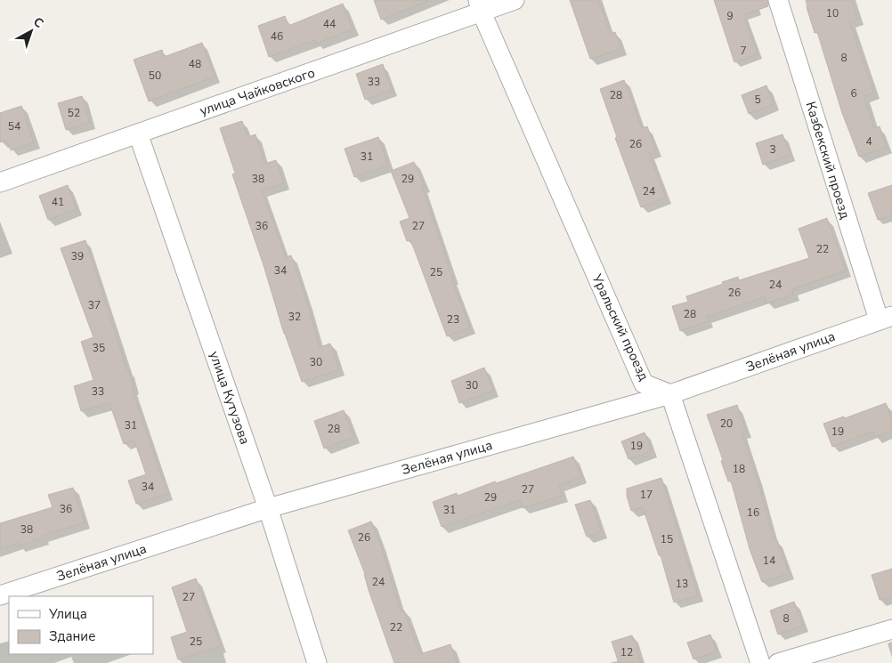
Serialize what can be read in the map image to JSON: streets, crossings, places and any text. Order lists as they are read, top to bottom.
{
  "streets": {
    "street": [
      "улица Чайковского",
      "Казбекский проезд",
      "Уральский проезд",
      "Зелёная улица",
      "улица Кутузова"
    ]
  },
  "crossings": [
    ["улица Чайковского", "Уральский проезд"],
    ["улица Чайковского", "улица Кутузова"],
    ["Казбекский проезд", "Зелёная улица"],
    ["Уральский проезд", "Зелёная улица"],
    ["Зелёная улица", "улица Кутузова"]
  ],
  "house_numbers": [
    "10",
    "9",
    "44",
    "46",
    "7",
    "8",
    "48",
    "50",
    "33",
    "6",
    "28",
    "5",
    "52",
    "54",
    "4",
    "26",
    "3",
    "31",
    "38",
    "29",
    "24",
    "41",
    "36",
    "27",
    "22",
    "39",
    "34",
    "25",
    "24",
    "26",
    "37",
    "28",
    "32",
    "23",
    "35",
    "30",
    "30",
    "33",
    "20",
    "31",
    "28",
    "19",
    "19",
    "18",
    "34",
    "27",
    "17",
    "29",
    "36",
    "31",
    "16",
    "38",
    "26",
    "15",
    "14",
    "24",
    "13",
    "27",
    "8",
    "22",
    "25",
    "12"
  ],
  "legend": ["Улица", "Здание"],
  "north": "top right"
}
